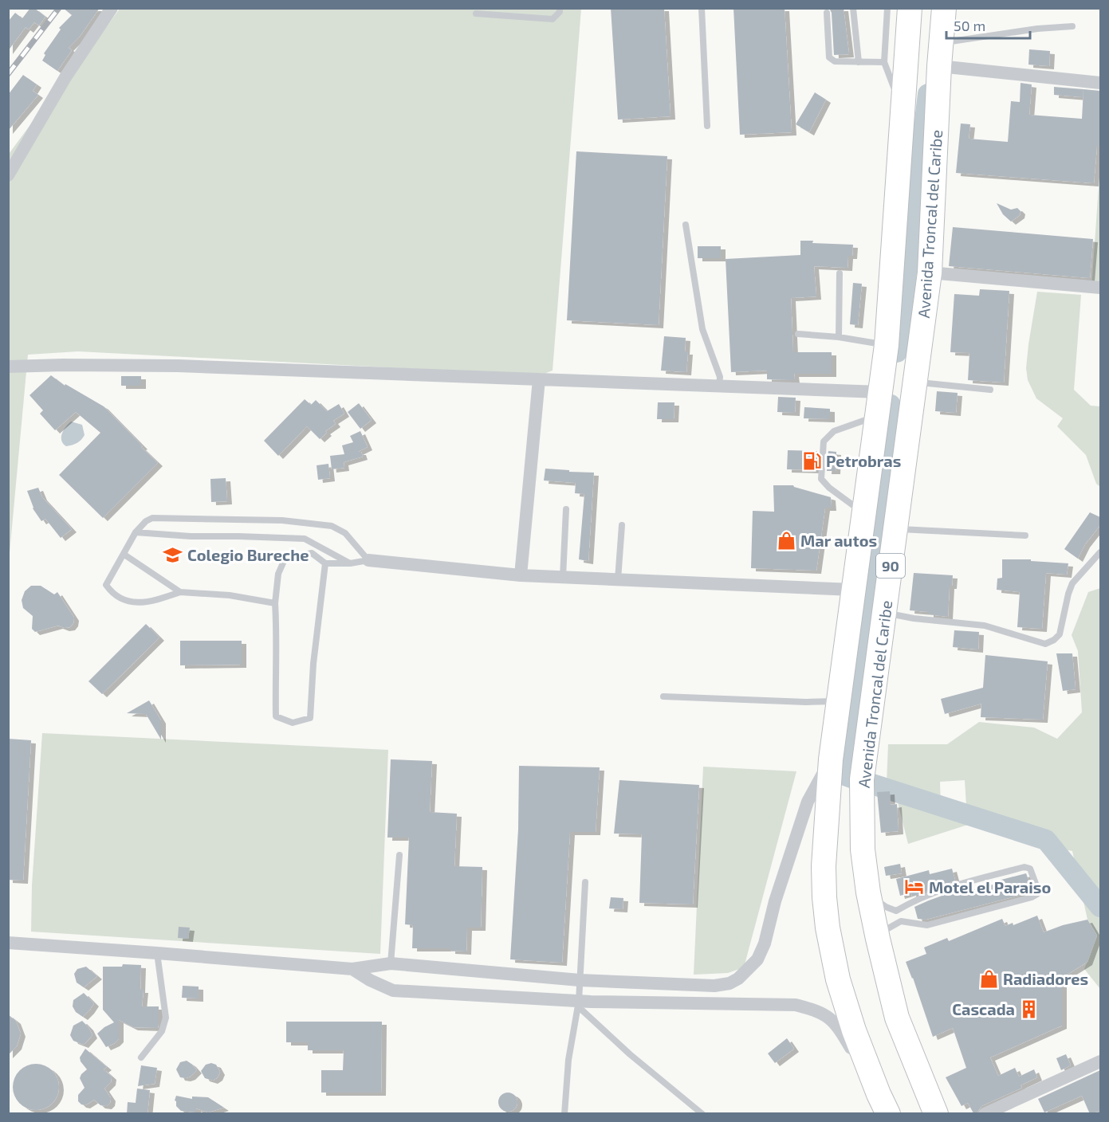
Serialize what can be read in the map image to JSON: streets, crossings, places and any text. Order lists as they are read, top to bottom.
{
  "streets": {
    "highway": ["Avenida Troncal del Caribe", "90"]
  },
  "places": {
    "fuel station": ["Petrobras"],
    "shop": ["Mar autos", "Radiadores"],
    "school or university": ["Colegio Bureche"],
    "hotel": ["Motel el Paraiso"],
    "building": ["Cascada"]
  },
  "scale_bar": "50 m"
}
